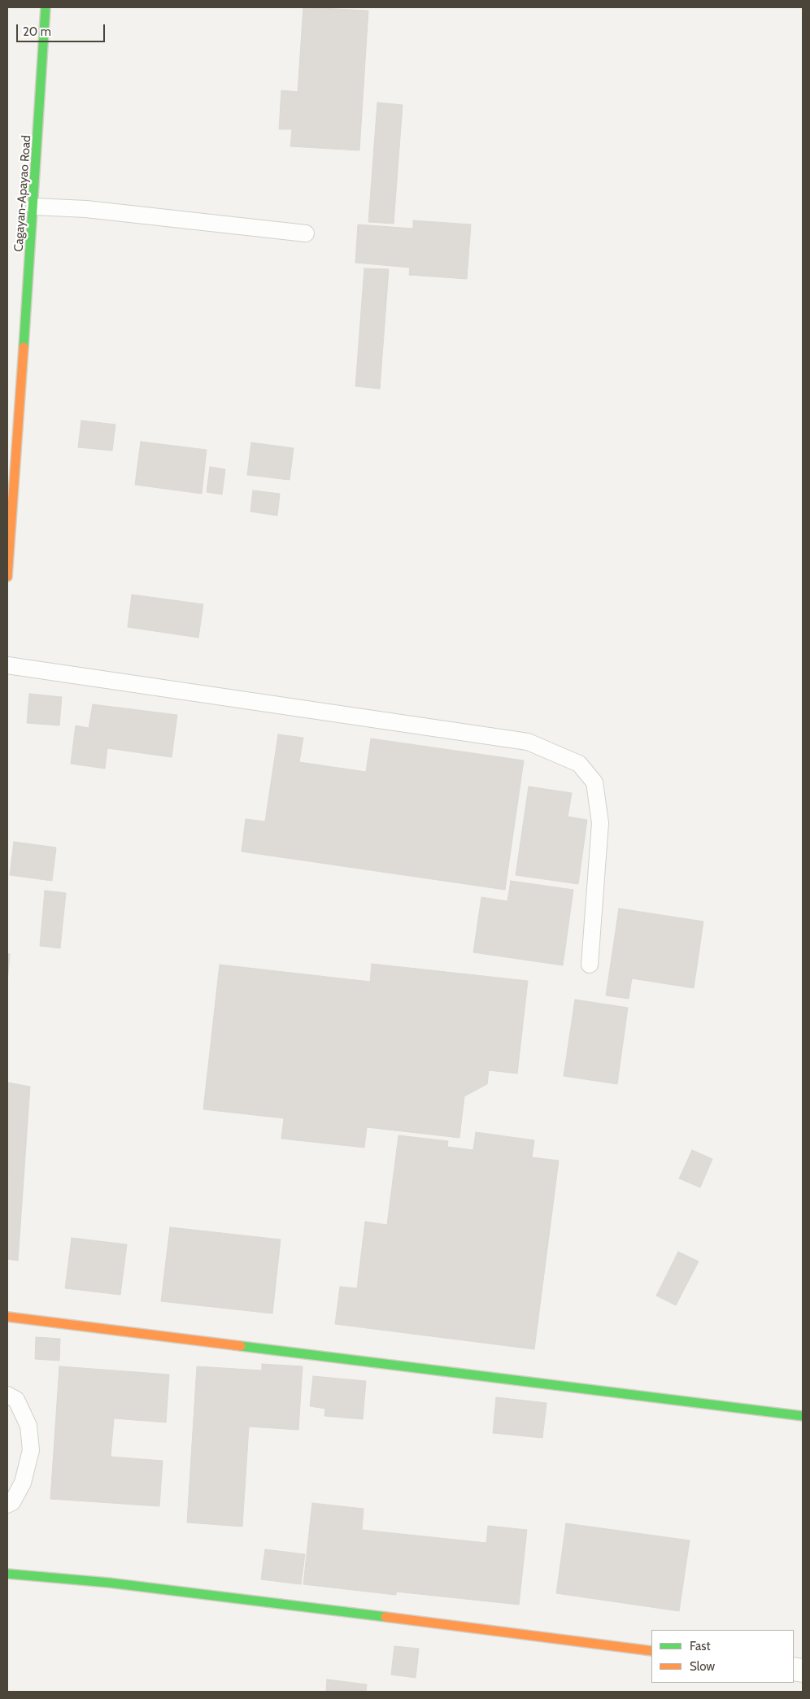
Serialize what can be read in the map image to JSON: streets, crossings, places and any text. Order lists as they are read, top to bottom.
{
  "streets": {
    "street": ["Cagayan-Apayao Road"]
  },
  "legend": ["Fast", "Slow"],
  "scale_bar": "20 m"
}
